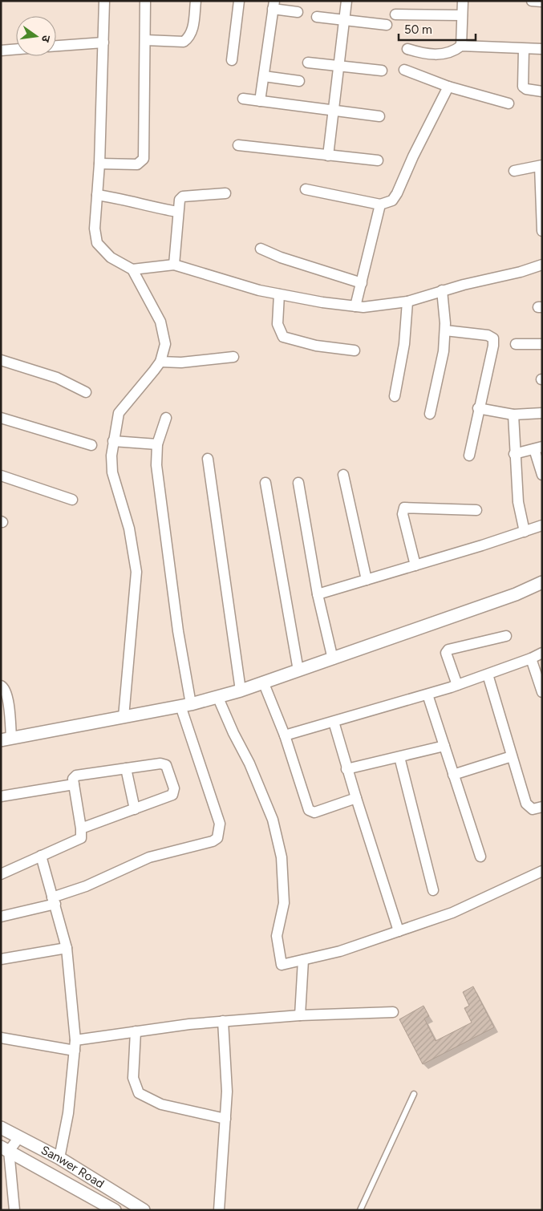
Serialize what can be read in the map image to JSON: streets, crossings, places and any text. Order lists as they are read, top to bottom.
{
  "streets": {
    "street": ["Sanwer Road"]
  },
  "scale_bar": "50 m",
  "north": "right"
}
